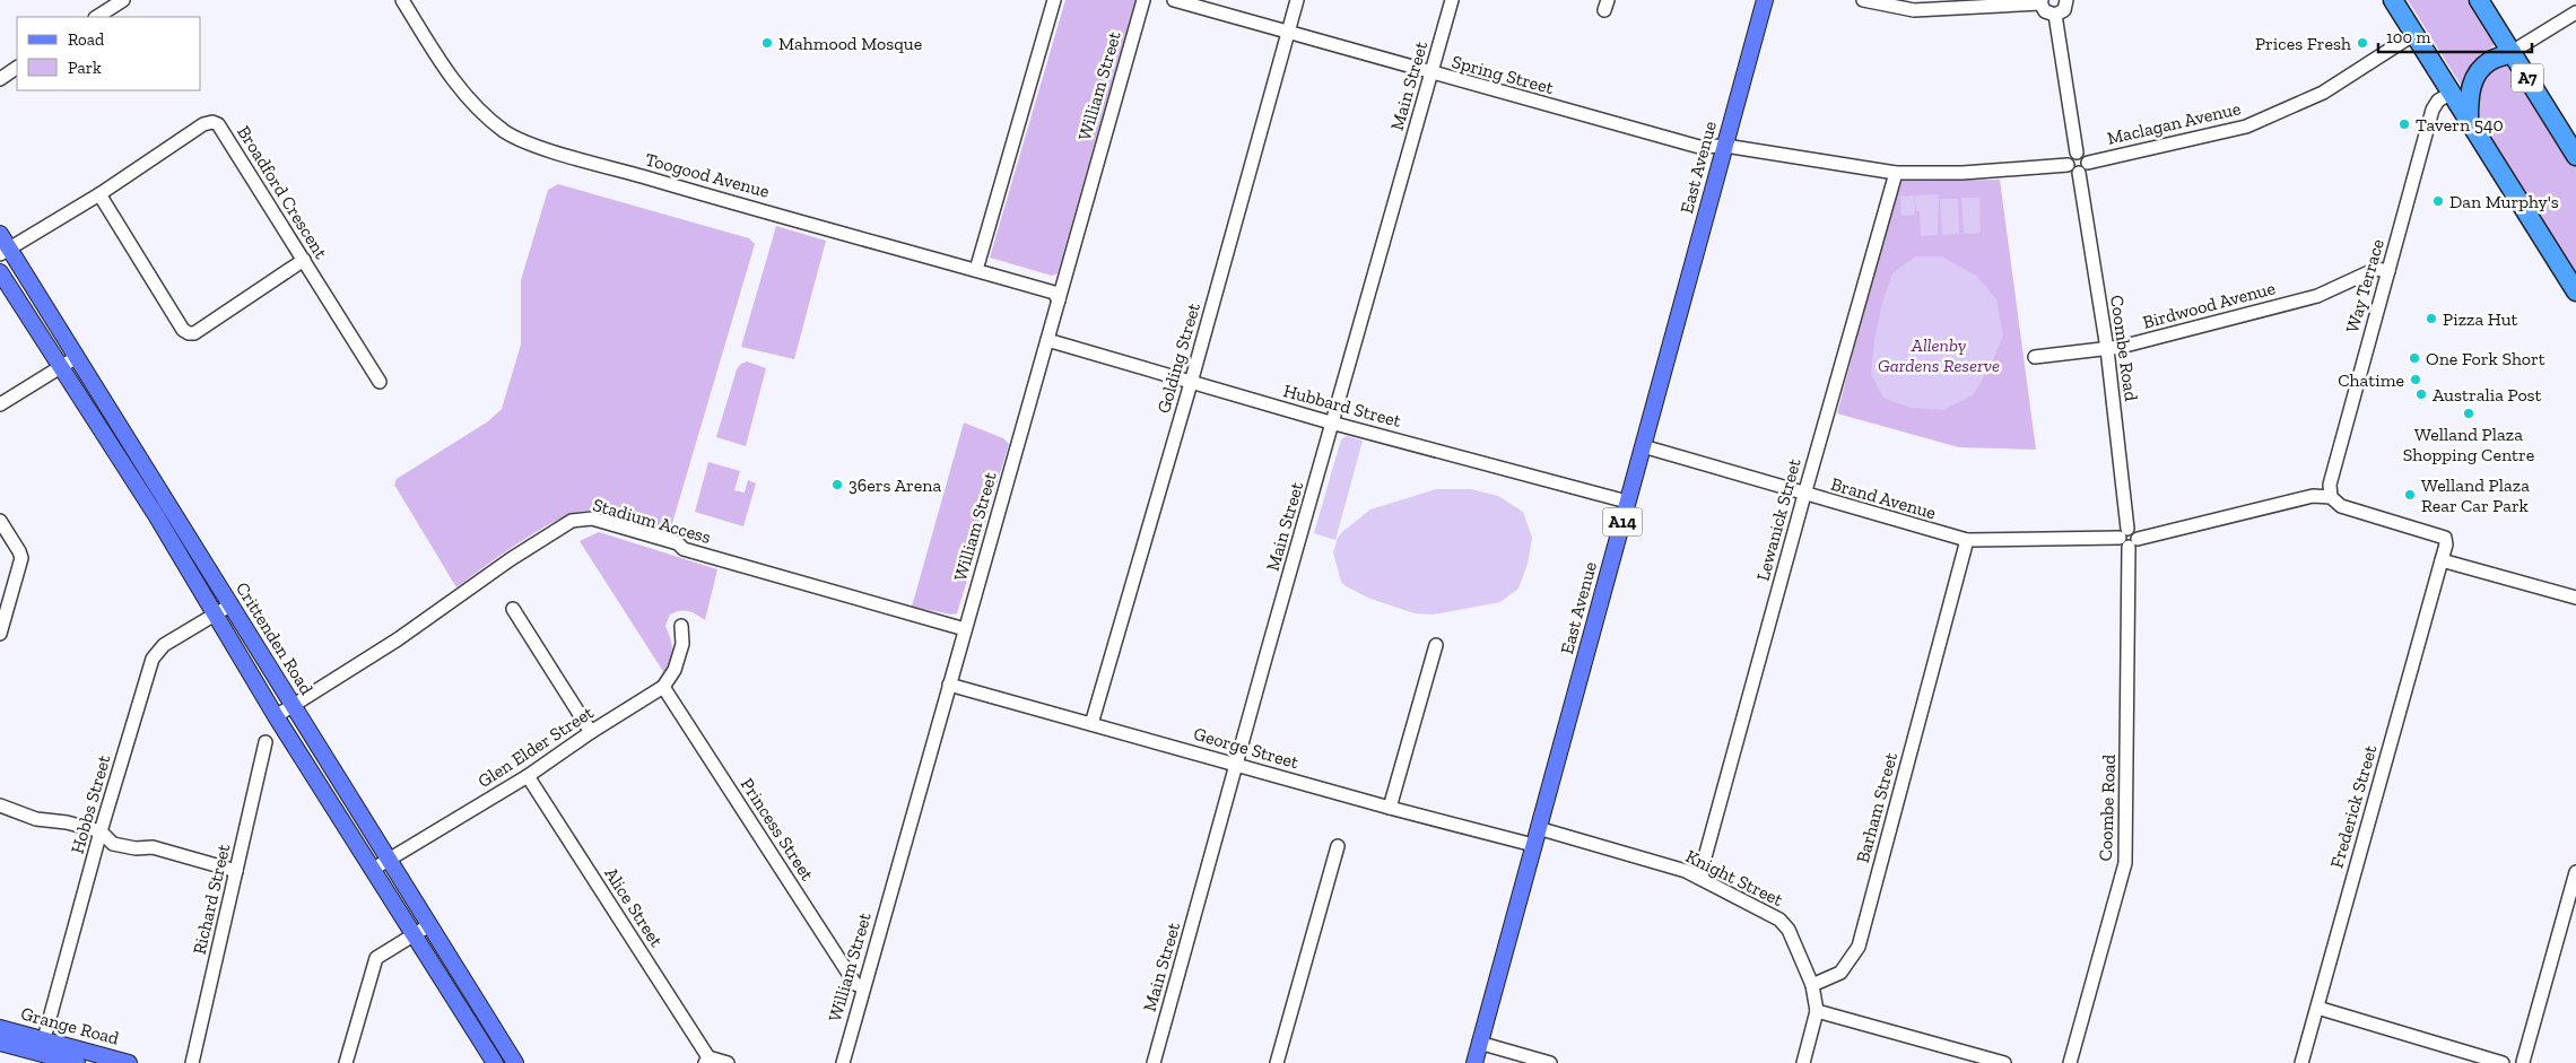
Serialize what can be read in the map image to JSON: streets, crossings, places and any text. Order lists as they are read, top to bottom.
{
  "streets": {
    "highway": ["A7"],
    "main road": [
      "East Avenue",
      "A14",
      "Crittenden Road",
      "Grange Road"
    ],
    "street": [
      "Spring Street",
      "William Street",
      "Main Street",
      "Maclagan Avenue",
      "Toogood Avenue",
      "Broadford Crescent",
      "Way Terrace",
      "Birdwood Avenue",
      "Coombe Road",
      "Golding Street",
      "Hubbard Street",
      "Brand Avenue",
      "Lewanick Street",
      "Stadium Access",
      "Glen Elder Street",
      "George Street",
      "Hobbs Street",
      "Frederick Street",
      "Barham Street",
      "Princess Street",
      "Knight Street",
      "Richard Street",
      "Alice Street"
    ]
  },
  "crossings": [
    ["Spring Street", "Main Street"],
    ["Spring Street", "East Avenue"],
    ["Spring Street", "Golding Street"],
    ["William Street", "Toogood Avenue"],
    ["William Street", "Hubbard Street"],
    ["William Street", "Stadium Access"],
    ["William Street", "George Street"],
    ["William Street", "Princess Street"],
    ["Main Street", "Hubbard Street"],
    ["Main Street", "George Street"],
    ["Maclagan Avenue", "Coombe Road"],
    ["East Avenue", "Hubbard Street"],
    ["East Avenue", "Brand Avenue"],
    ["East Avenue", "George Street"],
    ["East Avenue", "Knight Street"],
    ["Broadford Crescent", "Crittenden Road"],
    ["Way Terrace", "Birdwood Avenue"],
    ["Way Terrace", "Brand Avenue"],
    ["Birdwood Avenue", "Coombe Road"],
    ["Coombe Road", "Brand Avenue"],
    ["Golding Street", "Hubbard Street"],
    ["Golding Street", "George Street"],
    ["Brand Avenue", "Lewanick Street"],
    ["Brand Avenue", "Barham Street"],
    ["Lewanick Street", "Knight Street"],
    ["Stadium Access", "Crittenden Road"],
    ["Crittenden Road", "Glen Elder Street"],
    ["Crittenden Road", "Hobbs Street"],
    ["Glen Elder Street", "Princess Street"],
    ["Glen Elder Street", "Alice Street"],
    ["Hobbs Street", "Grange Road"],
    ["Barham Street", "Knight Street"]
  ],
  "parks": ["Allenby Gardens Reserve"],
  "places": [
    "Mahmood Mosque",
    "Prices Fresh",
    "Tavern 540",
    "Dan Murphy's",
    "Pizza Hut",
    "One Fork Short",
    "Chatime",
    "Australia Post",
    "Welland Plaza Shopping Centre",
    "36ers Arena",
    "Welland Plaza Rear Car Park"
  ],
  "legend": ["Road", "Park"],
  "scale_bar": "100 m"
}
